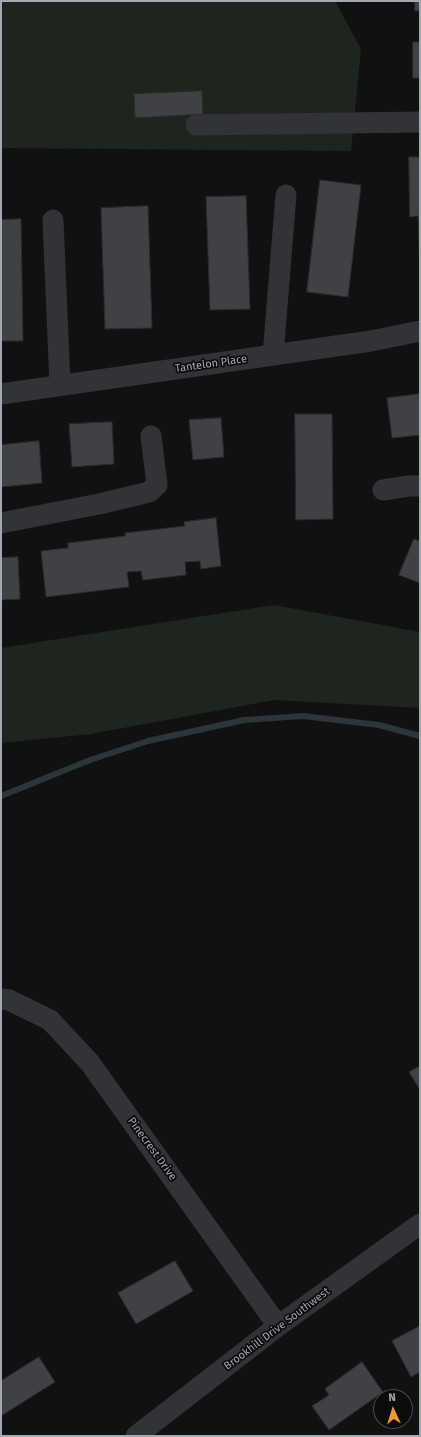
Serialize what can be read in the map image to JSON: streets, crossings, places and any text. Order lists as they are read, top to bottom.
{
  "streets": {
    "street": ["Tantelon Place", "Pinecrest Drive", "Brookhill Drive Southwest"]
  },
  "crossings": [
    ["Pinecrest Drive", "Brookhill Drive Southwest"]
  ],
  "north": "top"
}
